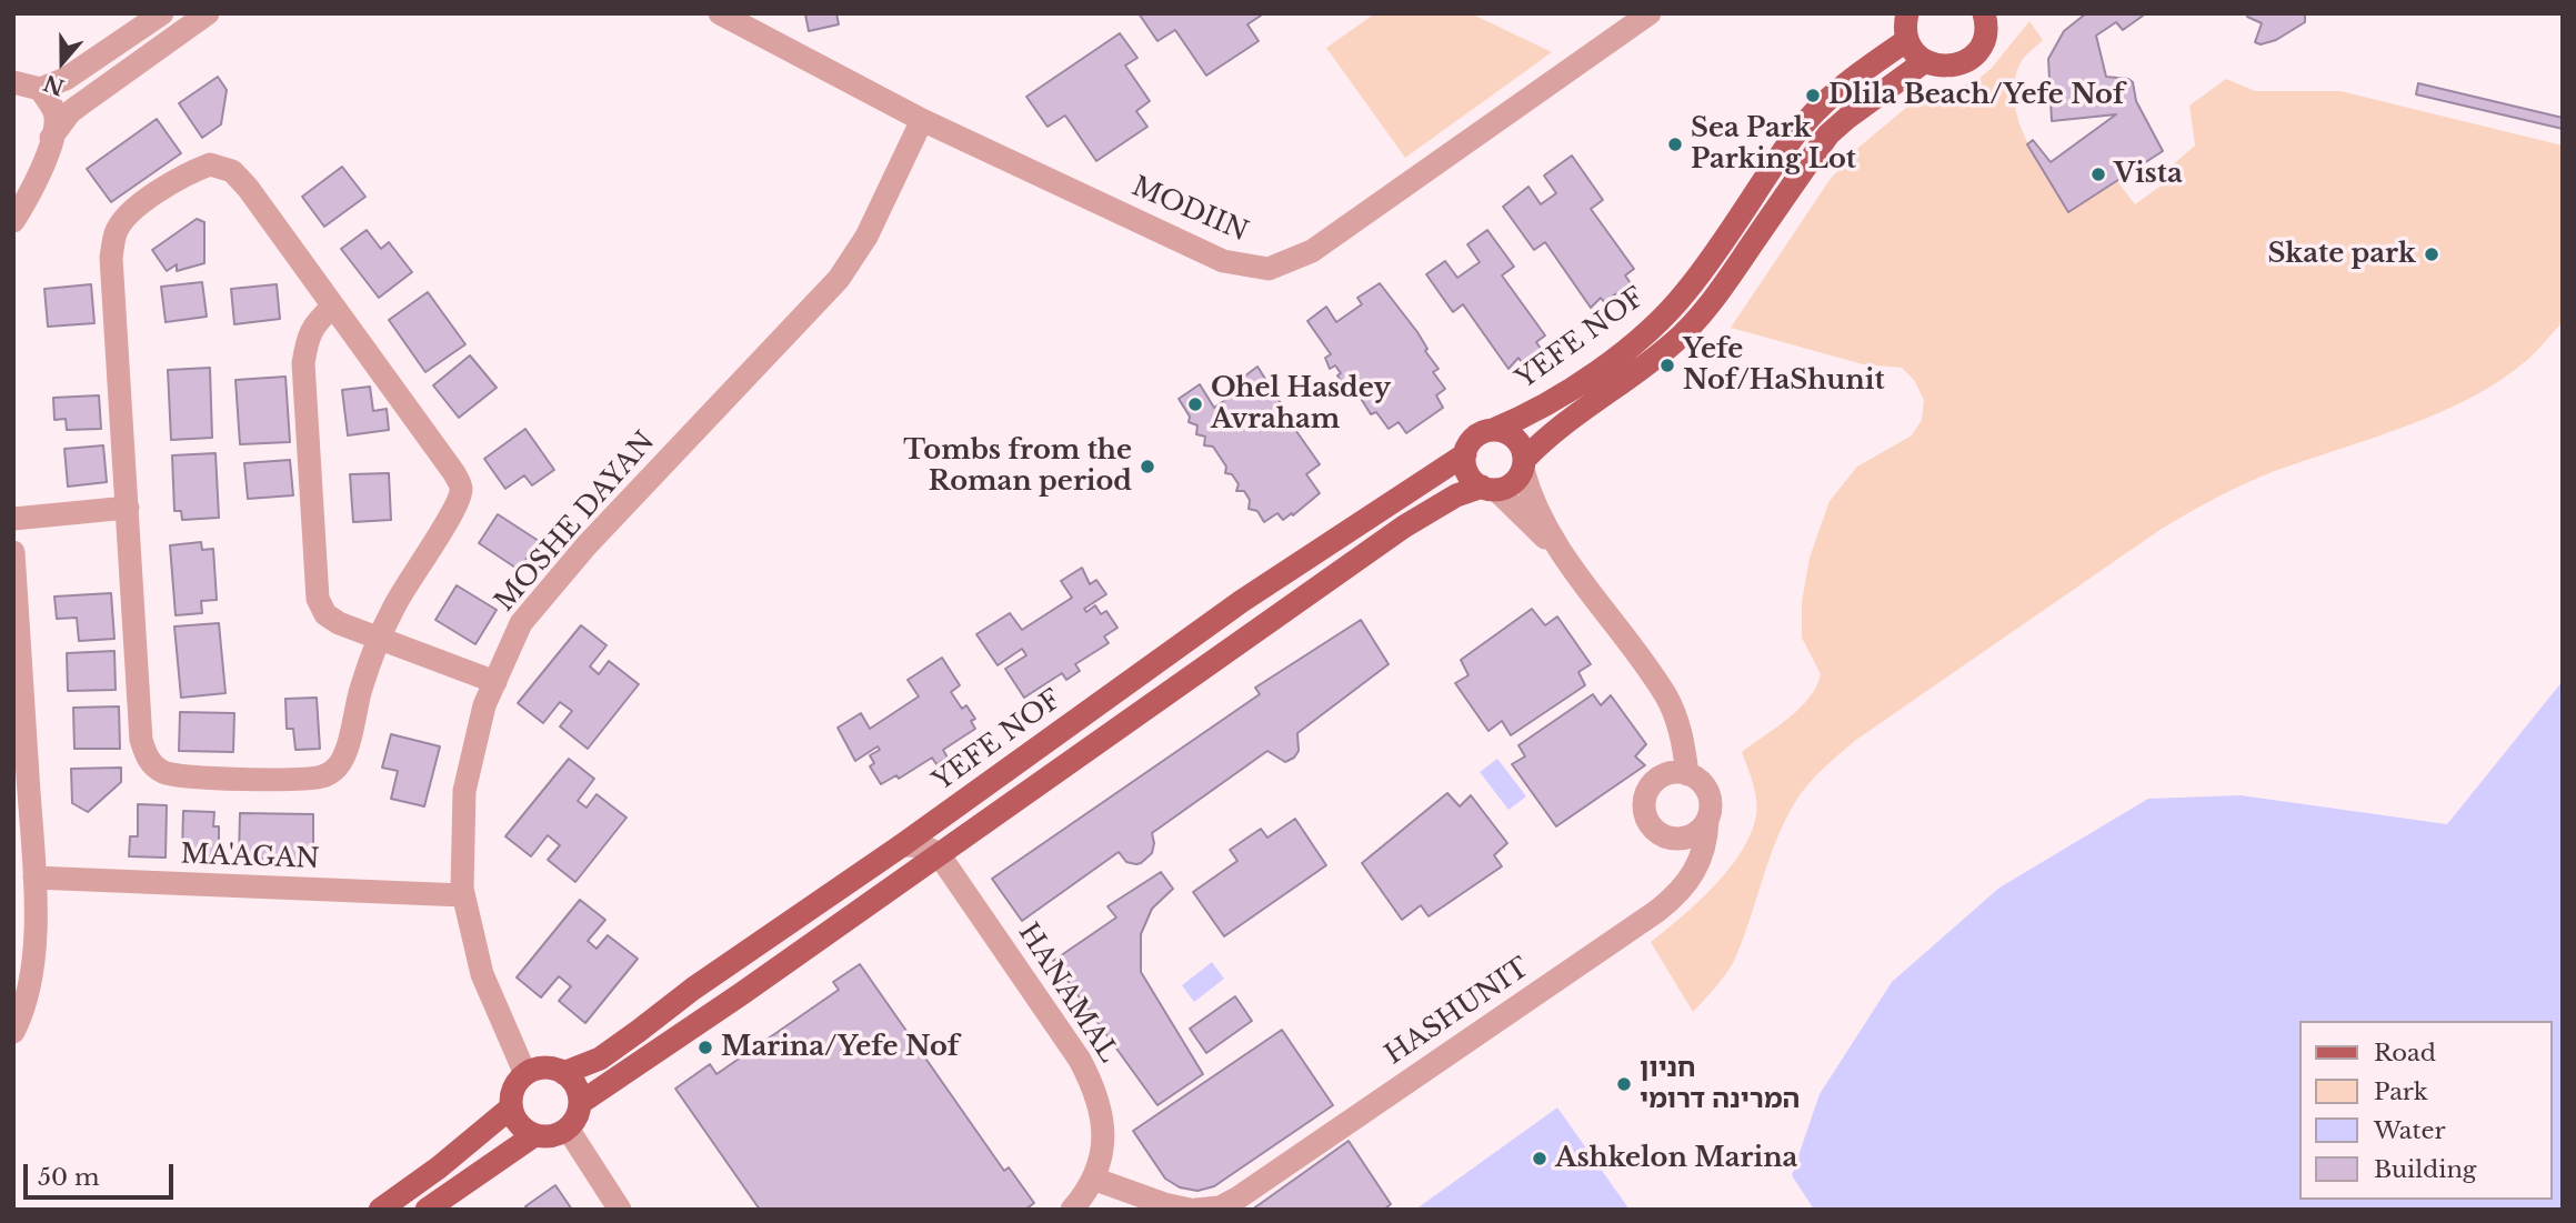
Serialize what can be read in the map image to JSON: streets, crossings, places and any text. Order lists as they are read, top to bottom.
{
  "streets": {
    "main road": ["YEFE NOF"],
    "street": [
      "MODIIN",
      "MOSHE DAYAN",
      "MA'AGAN",
      "HANAMAL",
      "HASHUNIT"
    ]
  },
  "crossings": [
    ["MODIIN", "MOSHE DAYAN"],
    ["YEFE NOF", "MOSHE DAYAN"],
    ["YEFE NOF", "HASHUNIT"],
    ["MOSHE DAYAN", "MA'AGAN"],
    ["HANAMAL", "HASHUNIT"]
  ],
  "places": [
    "Dlila Beach/Yefe Nof",
    "Sea Park Parking Lot",
    "Vista",
    "Skate park",
    "Yefe Nof/HaShunit",
    "Ohel Hasdey Avraham",
    "Tombs from the Roman period",
    "Marina/Yefe Nof",
    "חניון המרינה דרומי",
    "Ashkelon Marina"
  ],
  "legend": [
    "Road",
    "Park",
    "Water",
    "Building"
  ],
  "scale_bar": "50 m",
  "north": "bottom"
}
